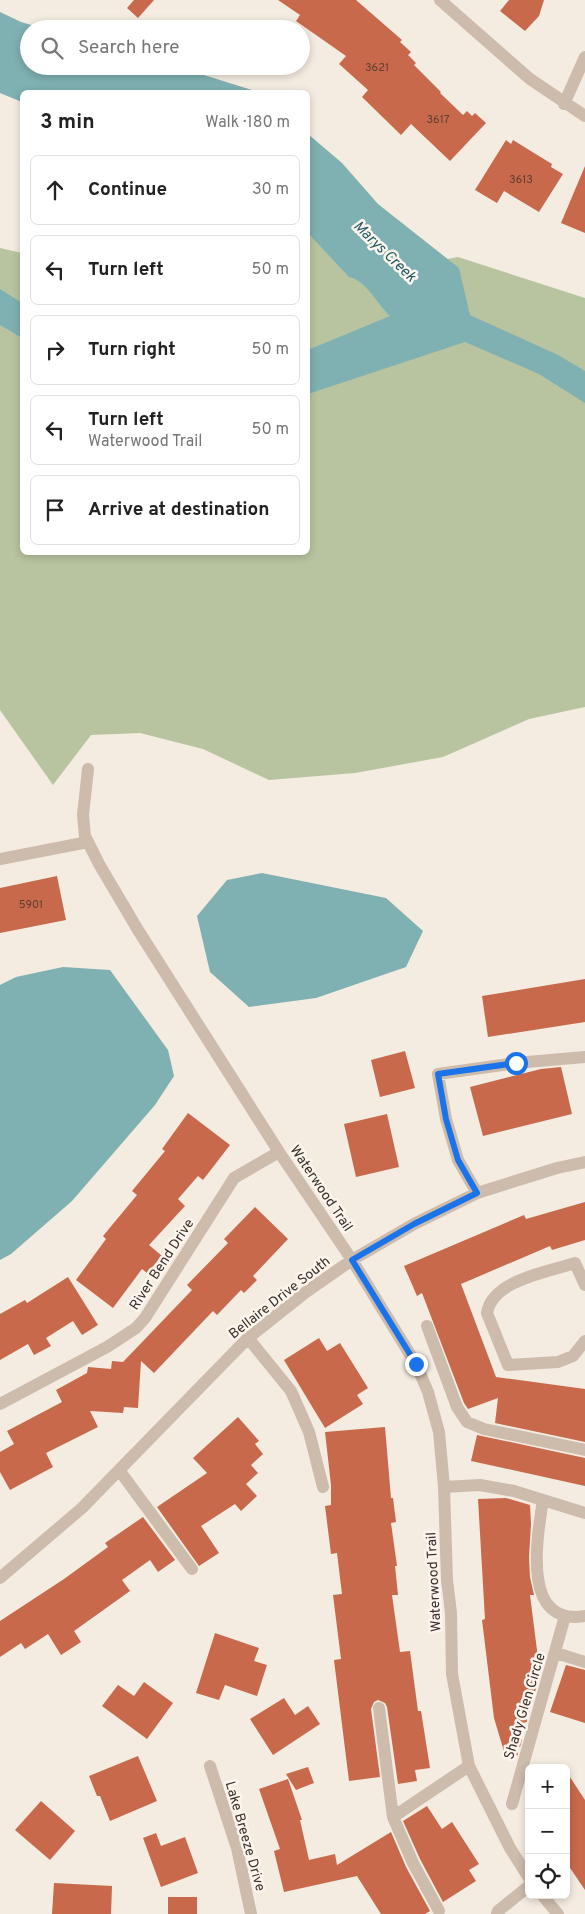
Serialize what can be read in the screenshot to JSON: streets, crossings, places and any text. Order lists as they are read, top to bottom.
{
  "streets": {
    "street": [
      "Waterwood Trail",
      "River Bend Drive",
      "Bellaire Drive South",
      "Shady Glen Circle",
      "Lake Breeze Drive"
    ]
  },
  "crossings": [
    ["Waterwood Trail", "River Bend Drive"],
    ["Waterwood Trail", "Bellaire Drive South"]
  ],
  "water": ["Marys Creek"],
  "house_numbers": [
    "3621",
    "3617",
    "3613",
    "5901"
  ],
  "page": {
    "search": "Search here",
    "heading": ["3 min", "Walk · 180 m"],
    "list": [
      ["Continue", "30 m"],
      ["Turn left", "50 m"],
      ["Turn right", "50 m"],
      ["Turn left", "Waterwood Trail", "50 m"],
      "Arrive at destination"
    ],
    "map_buttons": ["+", "−"]
  }
}
